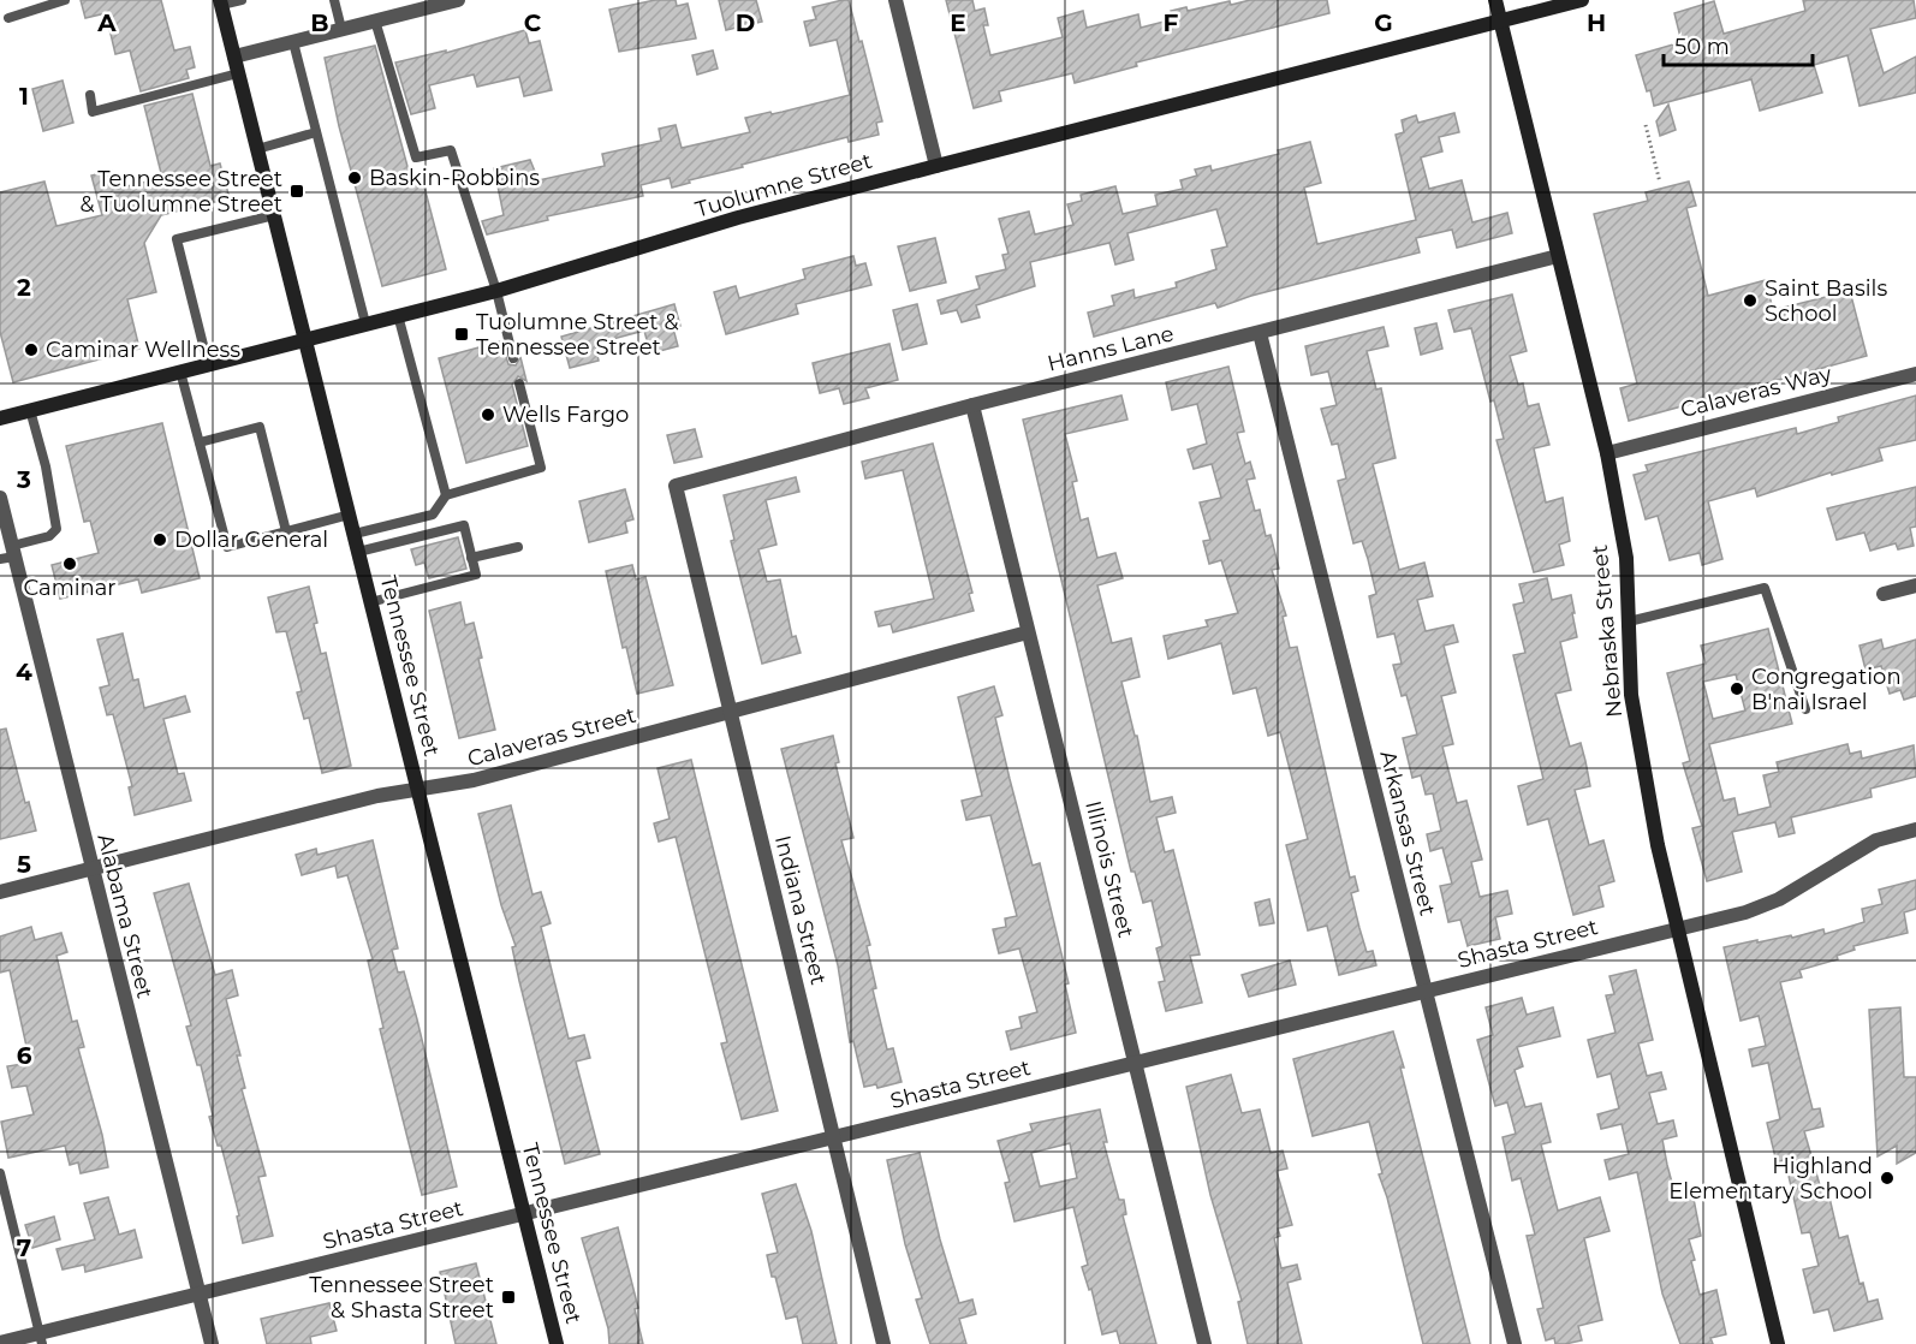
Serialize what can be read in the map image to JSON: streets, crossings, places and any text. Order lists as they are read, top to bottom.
{
  "streets": {
    "main road": ["Tuolumne Street", "Nebraska Street", "Tennessee Street"],
    "street": [
      "Hanns Lane",
      "Calaveras Way",
      "Calaveras Street",
      "Arkansas Street",
      "Illinois Street",
      "Indiana Street",
      "Alabama Street",
      "Shasta Street"
    ]
  },
  "crossings": [
    ["Tuolumne Street", "Nebraska Street"],
    ["Tuolumne Street", "Tennessee Street"],
    ["Hanns Lane", "Nebraska Street"],
    ["Hanns Lane", "Arkansas Street"],
    ["Hanns Lane", "Illinois Street"],
    ["Hanns Lane", "Indiana Street"],
    ["Calaveras Way", "Nebraska Street"],
    ["Nebraska Street", "Shasta Street"],
    ["Tennessee Street", "Calaveras Street"],
    ["Tennessee Street", "Shasta Street"],
    ["Calaveras Street", "Illinois Street"],
    ["Calaveras Street", "Indiana Street"],
    ["Calaveras Street", "Alabama Street"],
    ["Arkansas Street", "Shasta Street"],
    ["Illinois Street", "Shasta Street"],
    ["Indiana Street", "Shasta Street"],
    ["Alabama Street", "Shasta Street"]
  ],
  "places": {
    "other": [
      "Baskin-Robbins",
      "Saint Basils School",
      "Caminar Wellness",
      "Wells Fargo",
      "Dollar General",
      "Caminar",
      "Congregation B'nai Israel",
      "Highland Elementary School"
    ],
    "transit": ["Tennessee Street & Tuolumne Street", "Tuolumne Street & Tennessee Street", "Tennessee Street & Shasta Street"]
  },
  "scale_bar": "50 m",
  "grid": {
    "columns": [
      "A",
      "B",
      "C",
      "D",
      "E",
      "F",
      "G",
      "H"
    ],
    "rows": [
      "1",
      "2",
      "3",
      "4",
      "5",
      "6",
      "7"
    ]
  }
}
